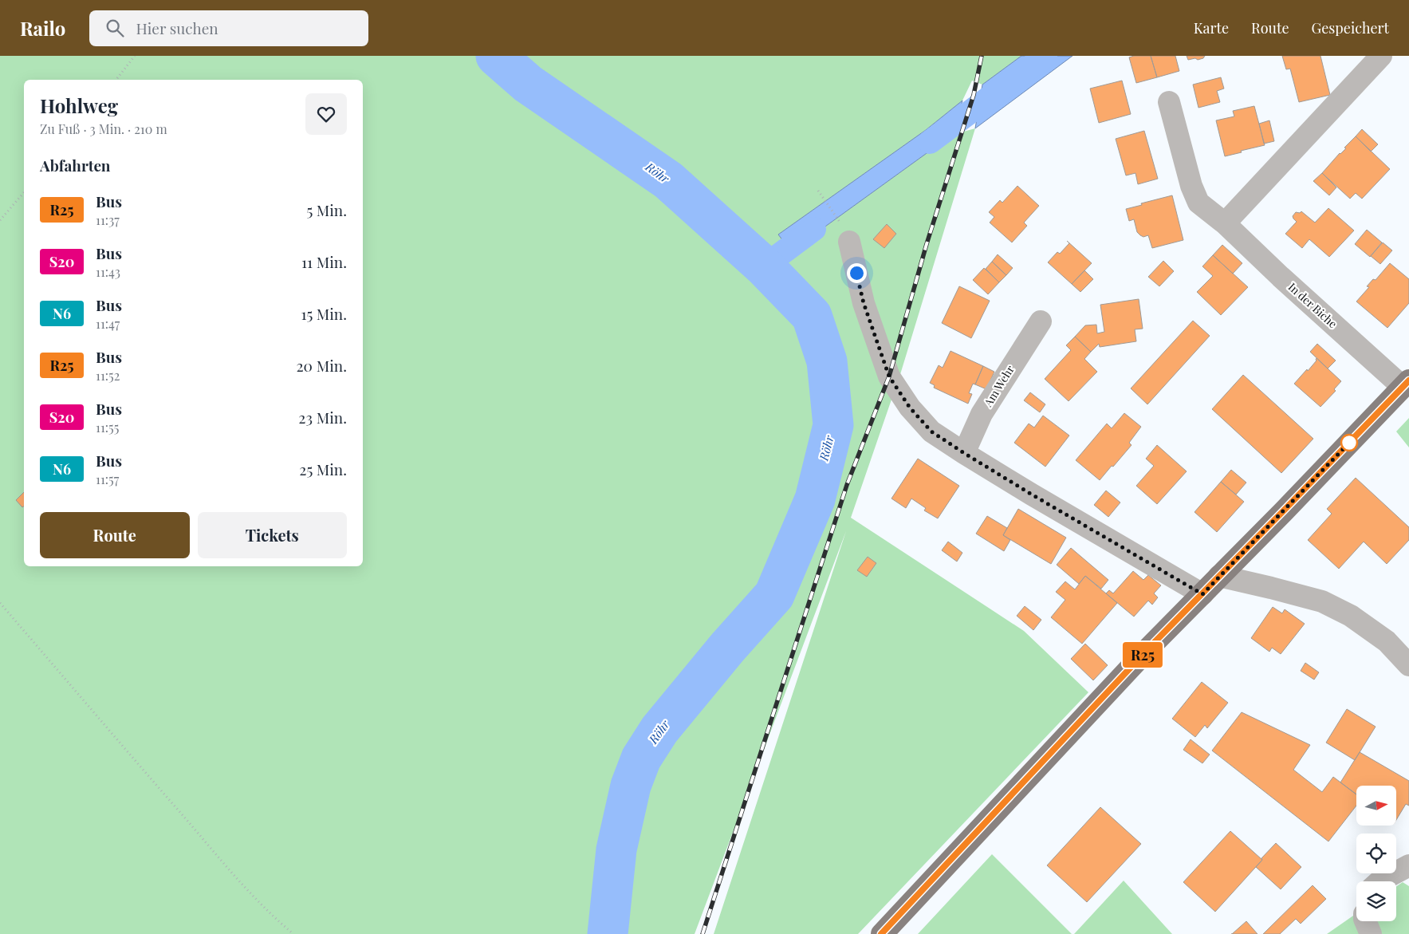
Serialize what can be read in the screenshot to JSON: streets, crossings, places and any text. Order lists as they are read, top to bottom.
{
  "streets": {
    "street": ["In der Biche", "Am Wehr"]
  },
  "water": ["Röhr"],
  "lines": ["bus line R25"],
  "north": "right",
  "page": {
    "header": "Railo",
    "search": "Hier suchen",
    "nav": ["Karte", "Route", "Gespeichert"],
    "on_map": "R25",
    "heading": [
      ["Hohlweg", "Zu Fuß · 3 Min. · 210 m"],
      "Abfahrten"
    ],
    "list": [
      {
        "mark": "R25",
        "name": "Bus",
        "note": "11:37",
        "value": "5 Min."
      },
      {
        "mark": "S20",
        "name": "Bus",
        "note": "11:43",
        "value": "11 Min."
      },
      {
        "mark": "N6",
        "name": "Bus",
        "note": "11:47",
        "value": "15 Min."
      },
      {
        "mark": "R25",
        "name": "Bus",
        "note": "11:52",
        "value": "20 Min."
      },
      {
        "mark": "S20",
        "name": "Bus",
        "note": "11:55",
        "value": "23 Min."
      },
      {
        "mark": "N6",
        "name": "Bus",
        "note": "11:57",
        "value": "25 Min."
      }
    ],
    "buttons": ["Route", "Tickets"]
  }
}
